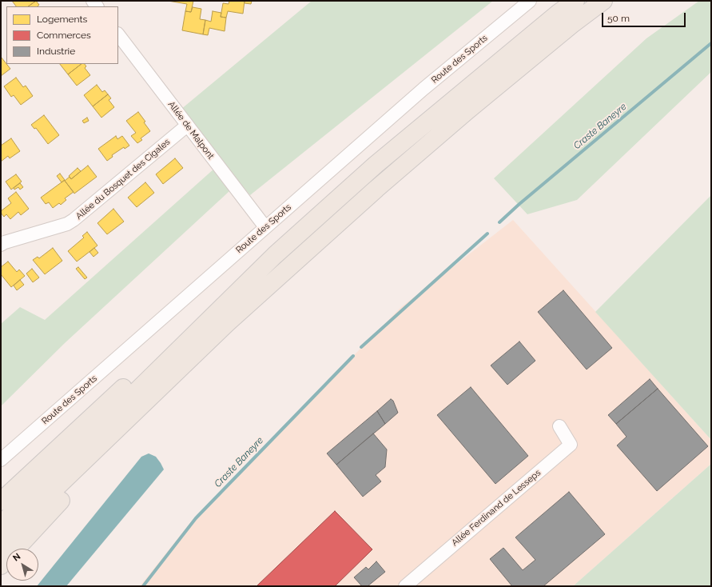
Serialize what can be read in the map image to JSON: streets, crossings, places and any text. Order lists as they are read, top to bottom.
{
  "streets": {
    "street": [
      "Route des Sports",
      "Allée de Malpont",
      "Allée du Bosquet des Cigales",
      "Allée Ferdinand de Lesseps"
    ]
  },
  "crossings": [
    ["Route des Sports", "Allée de Malpont"],
    ["Allée de Malpont", "Allée du Bosquet des Cigales"]
  ],
  "water": ["Craste Baneyre"],
  "legend": ["Logements", "Commerces", "Industrie"],
  "scale_bar": "50 m",
  "north": "top left"
}
